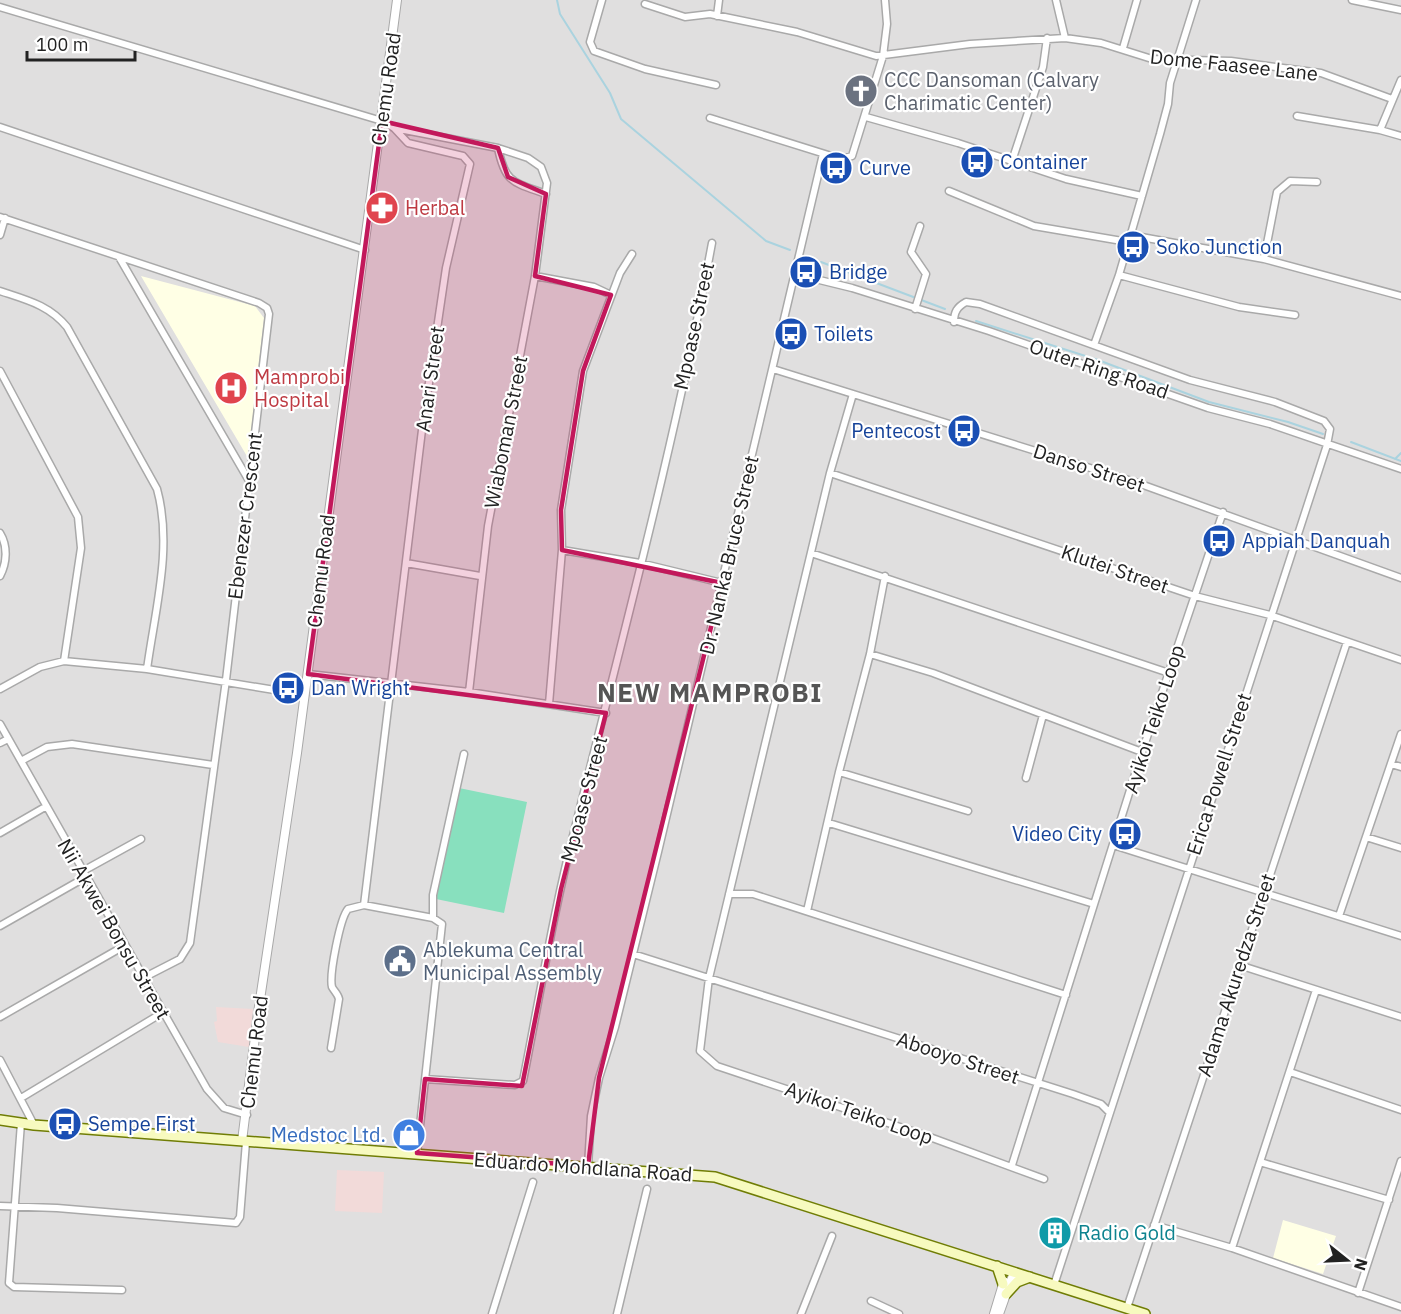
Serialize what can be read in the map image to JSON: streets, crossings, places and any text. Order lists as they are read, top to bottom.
{
  "streets": {
    "main road": ["Eduardo Mohdlana Road"],
    "street": [
      "Dome Faasee Lane",
      "Chemu Road",
      "Mpoase Street",
      "Outer Ring Road",
      "Anari Street",
      "Wiaboman Street",
      "Danso Street",
      "Ebenezer Crescent",
      "Dr. Nanka Bruce Street",
      "Klutei Street",
      "Ayikoi Teiko Loop",
      "Erica Powell Street",
      "Nii Akwei Bonsu Street",
      "Adama Akuredza Street",
      "Abooyo Street"
    ]
  },
  "crossings": [
    ["Chemu Road", "Nii Akwei Bonsu Street"],
    ["Chemu Road", "Eduardo Mohdlana Road"],
    ["Outer Ring Road", "Dr. Nanka Bruce Street"],
    ["Outer Ring Road", "Erica Powell Street"],
    ["Danso Street", "Dr. Nanka Bruce Street"],
    ["Danso Street", "Ayikoi Teiko Loop"],
    ["Danso Street", "Erica Powell Street"],
    ["Ebenezer Crescent", "Nii Akwei Bonsu Street"],
    ["Dr. Nanka Bruce Street", "Abooyo Street"],
    ["Dr. Nanka Bruce Street", "Eduardo Mohdlana Road"],
    ["Klutei Street", "Ayikoi Teiko Loop"],
    ["Klutei Street", "Erica Powell Street"],
    ["Klutei Street", "Adama Akuredza Street"],
    ["Ayikoi Teiko Loop", "Abooyo Street"],
    ["Erica Powell Street", "Abooyo Street"],
    ["Adama Akuredza Street", "Eduardo Mohdlana Road"]
  ],
  "districts": ["NEW MAMPROBI"],
  "places": {
    "church": ["CCC Dansoman (Calvary Charimatic Center)"],
    "bus stop": [
      "Container",
      "Curve",
      "Soko Junction",
      "Bridge",
      "Toilets",
      "Pentecost",
      "Appiah Danquah",
      "Dan Wright",
      "Video City",
      "Sempe First"
    ],
    "pharmacy": ["Herbal"],
    "hospital": ["Mamprobi Hospital"],
    "public building": ["Ablekuma Central Municipal Assembly"],
    "shop": ["Medstoc Ltd."],
    "building": ["Radio Gold"]
  },
  "scale_bar": "100 m",
  "north": "right"
}
